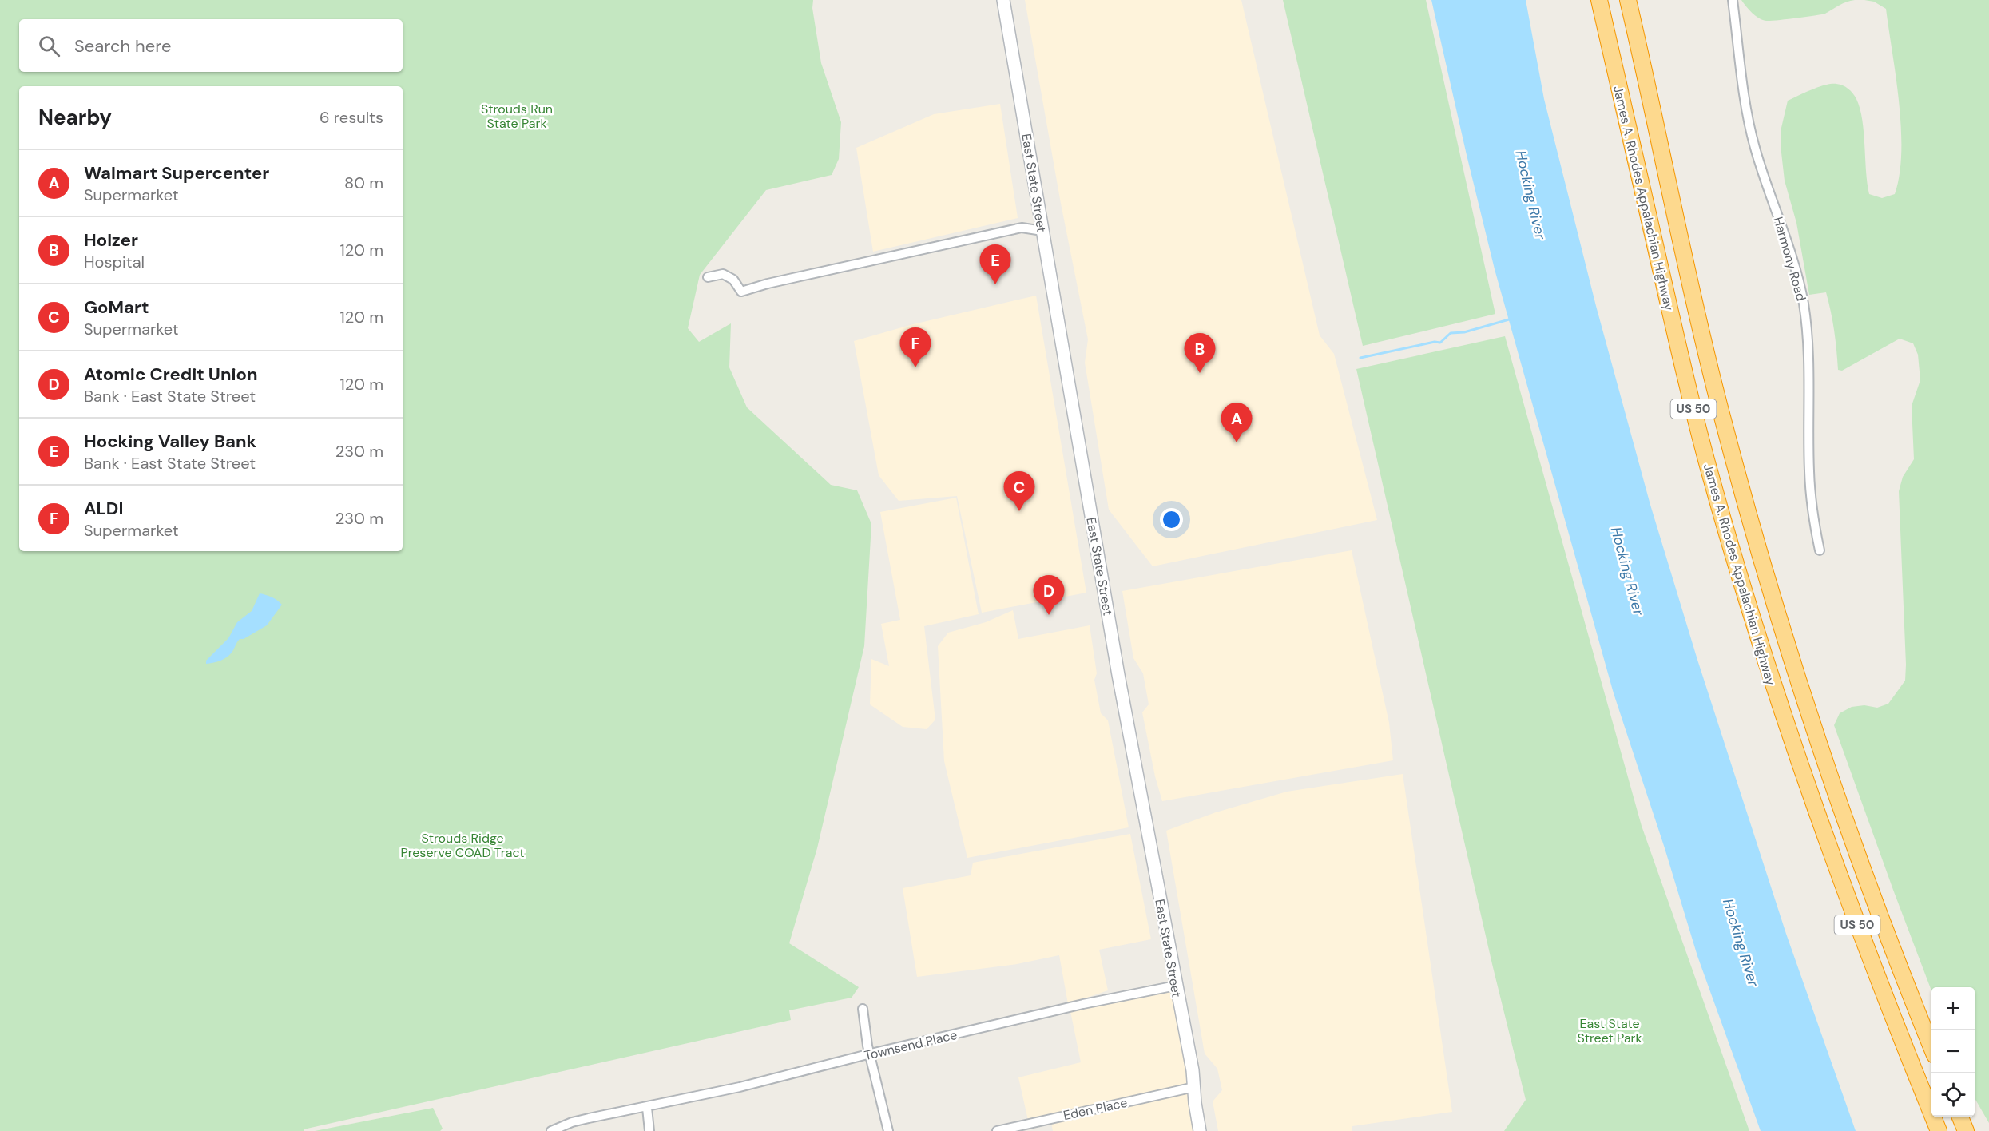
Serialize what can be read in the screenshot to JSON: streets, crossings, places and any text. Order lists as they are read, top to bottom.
{
  "streets": {
    "highway": ["James A. Rhodes Appalachian Highway", "US 50"],
    "main road": ["East State Street"],
    "street": ["Harmony Road", "Townsend Place", "Eden Place"]
  },
  "crossings": [
    ["East State Street", "Townsend Place"],
    ["East State Street", "Eden Place"]
  ],
  "water": ["Hocking River"],
  "parks": ["Strouds Run State Park", "Strouds Ridge Preserve COAD Tract", "East State Street Park"],
  "page": {
    "search": "Search here",
    "heading": ["Nearby", "6 results"],
    "list": [
      {
        "mark": "A",
        "name": "Walmart Supercenter",
        "note": "Supermarket",
        "value": "80 m"
      },
      {
        "mark": "B",
        "name": "Holzer",
        "note": "Hospital",
        "value": "120 m"
      },
      {
        "mark": "C",
        "name": "GoMart",
        "note": "Supermarket",
        "value": "120 m"
      },
      {
        "mark": "D",
        "name": "Atomic Credit Union",
        "note": "Bank · East State Street",
        "value": "120 m"
      },
      {
        "mark": "E",
        "name": "Hocking Valley Bank",
        "note": "Bank · East State Street",
        "value": "230 m"
      },
      {
        "mark": "F",
        "name": "ALDI",
        "note": "Supermarket",
        "value": "230 m"
      }
    ],
    "pins": [
      "E",
      "F",
      "B",
      "A",
      "C",
      "D"
    ],
    "map_buttons": ["+", "−"]
  }
}
